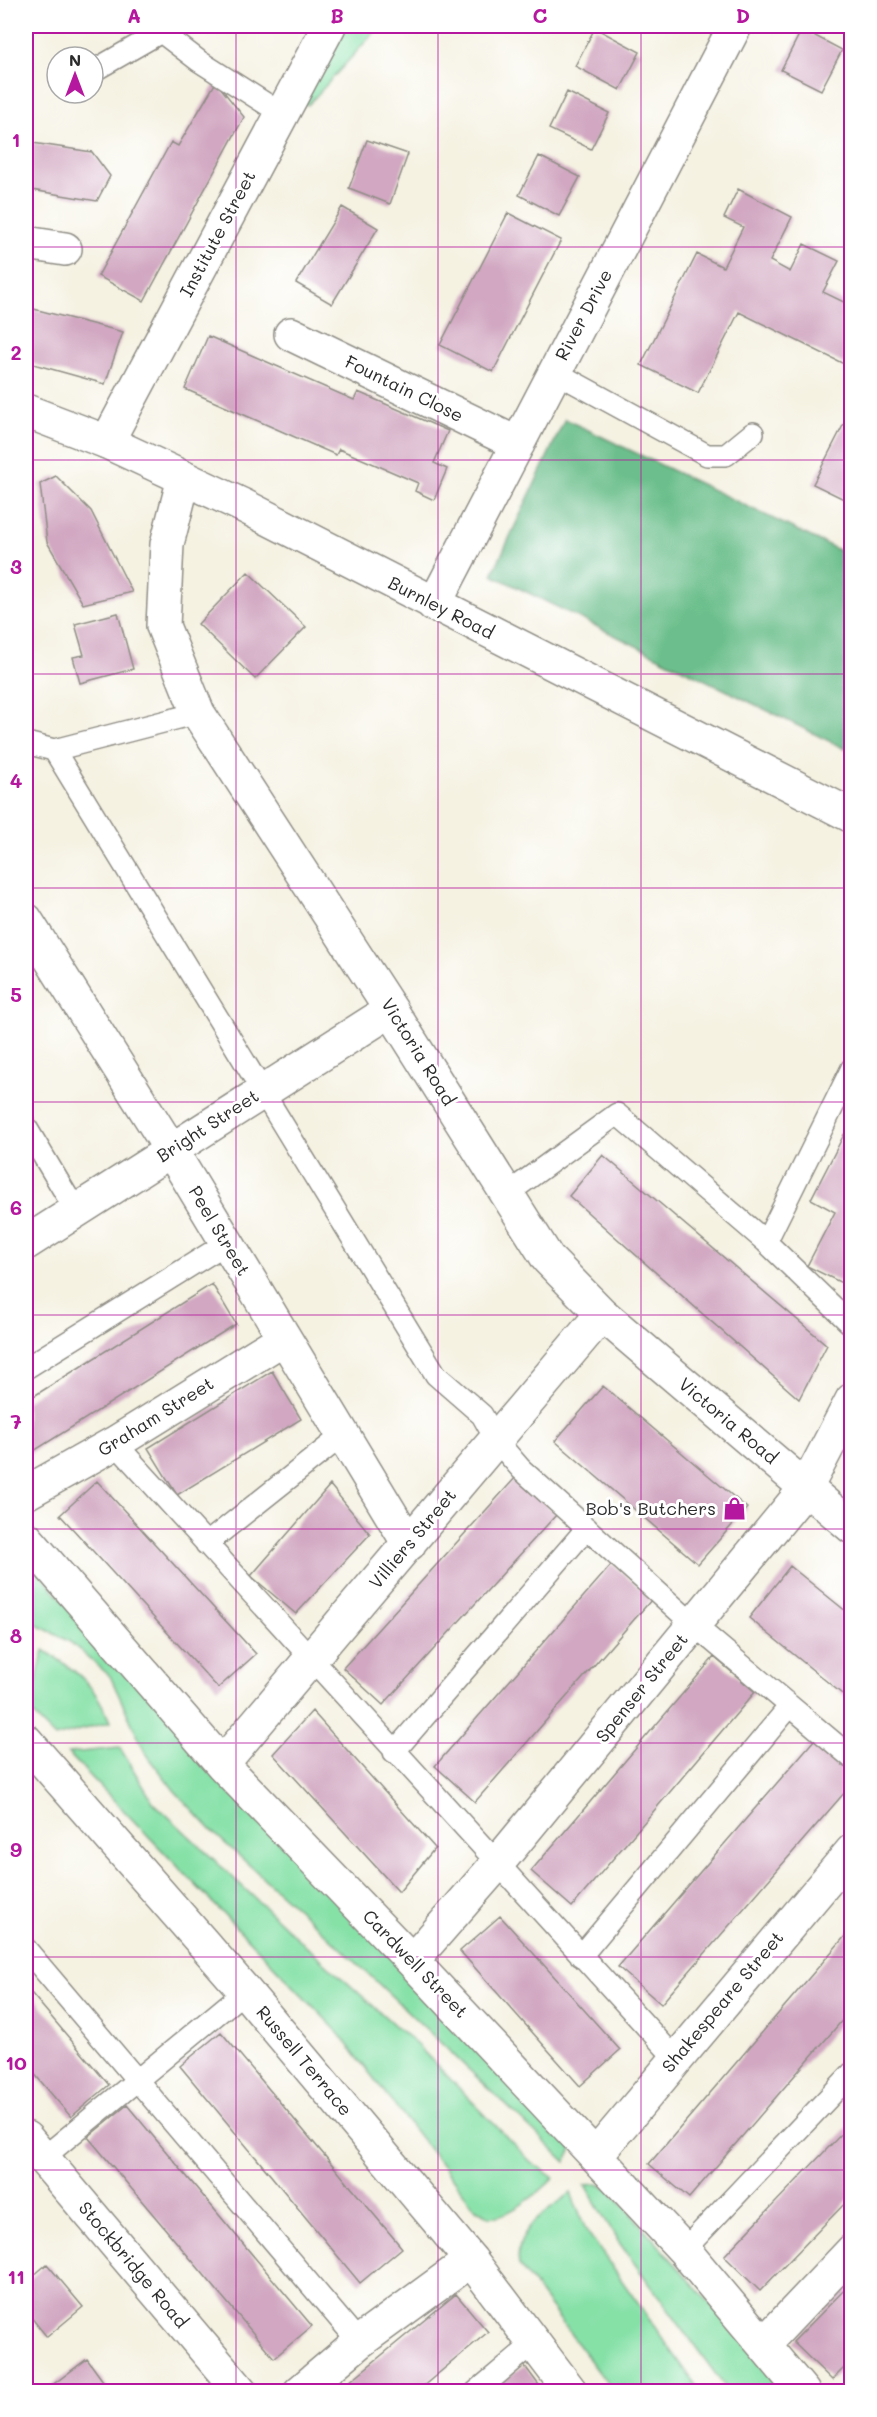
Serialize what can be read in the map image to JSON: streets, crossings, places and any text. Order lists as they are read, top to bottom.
{
  "streets": {
    "street": [
      "Institute Street",
      "River Drive",
      "Fountain Close",
      "Burnley Road",
      "Victoria Road",
      "Bright Street",
      "Peel Street",
      "Graham Street",
      "Villiers Street",
      "Spenser Street",
      "Cardwell Street",
      "Shakespeare Street",
      "Russell Terrace",
      "Stockbridge Road"
    ]
  },
  "crossings": [
    ["Institute Street", "Burnley Road"],
    ["River Drive", "Fountain Close"],
    ["River Drive", "Burnley Road"],
    ["Burnley Road", "Victoria Road"],
    ["Victoria Road", "Bright Street"],
    ["Victoria Road", "Villiers Street"],
    ["Victoria Road", "Spenser Street"],
    ["Bright Street", "Peel Street"],
    ["Peel Street", "Graham Street"],
    ["Peel Street", "Villiers Street"],
    ["Villiers Street", "Cardwell Street"],
    ["Spenser Street", "Cardwell Street"],
    ["Cardwell Street", "Shakespeare Street"]
  ],
  "places": {
    "shop": ["Bob's Butchers"]
  },
  "north": "top",
  "grid": {
    "columns": [
      "A",
      "B",
      "C",
      "D"
    ],
    "rows": [
      "1",
      "2",
      "3",
      "4",
      "5",
      "6",
      "7",
      "8",
      "9",
      "10",
      "11"
    ]
  }
}
